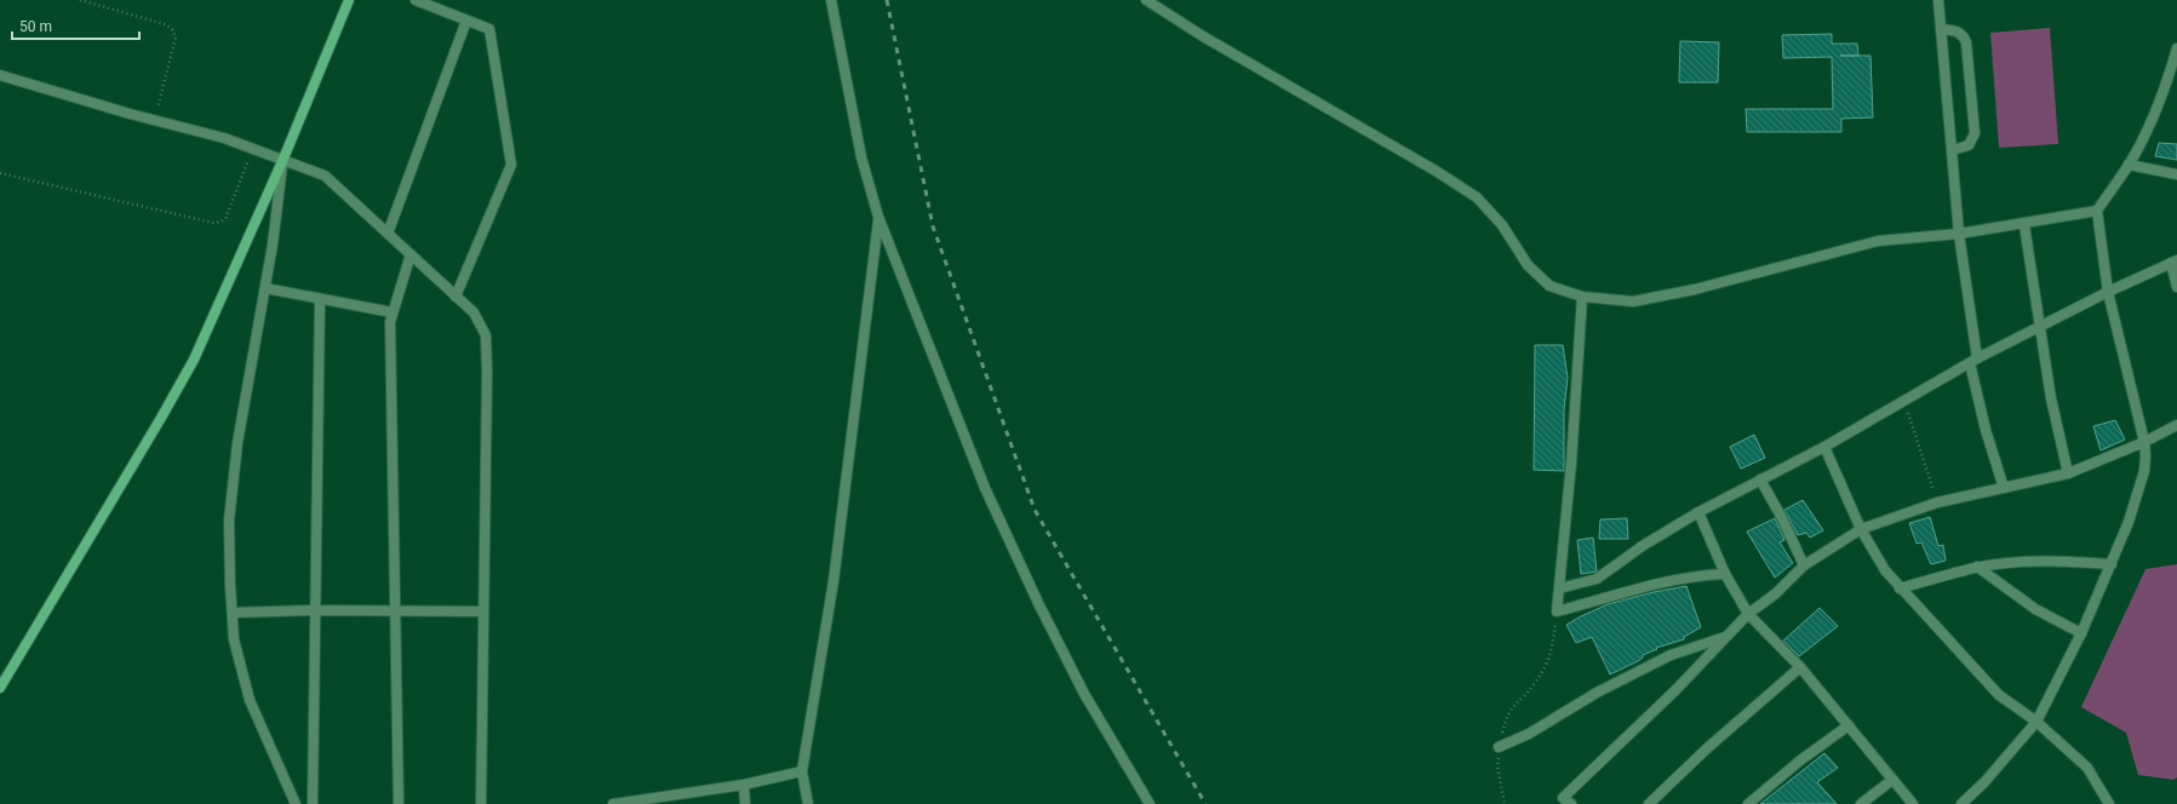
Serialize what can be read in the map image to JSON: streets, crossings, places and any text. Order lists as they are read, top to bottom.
{
  "scale_bar": "50 m"
}
